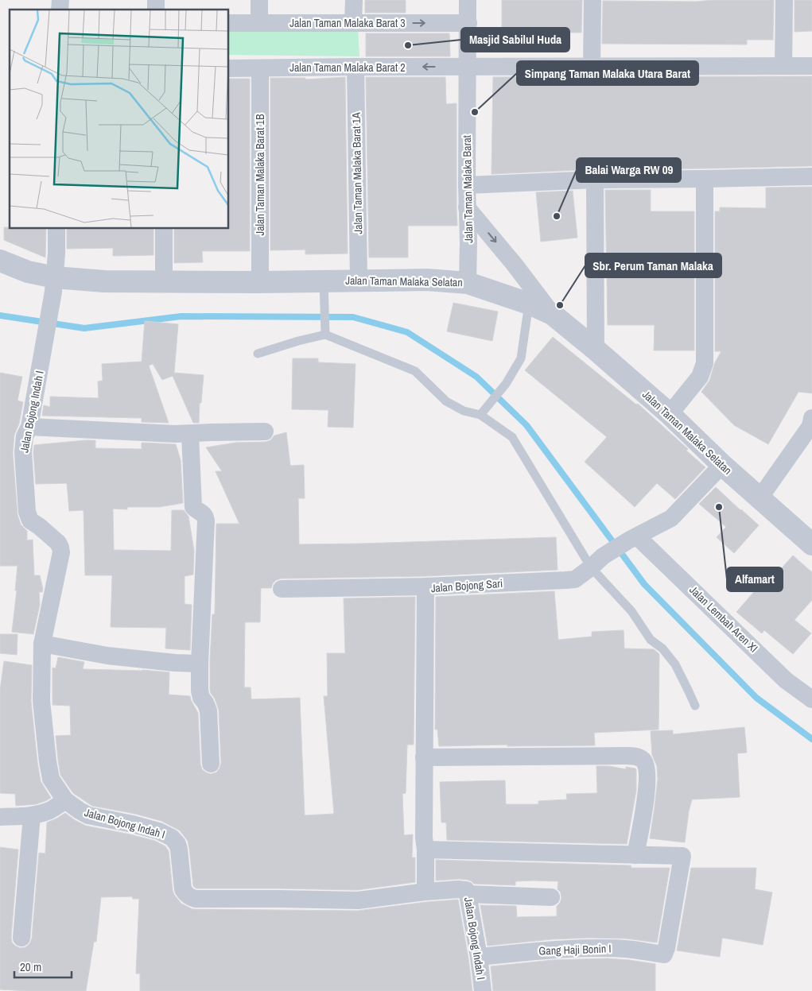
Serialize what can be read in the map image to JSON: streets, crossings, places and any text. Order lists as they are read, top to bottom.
{
  "streets": {
    "street": [
      "Jalan Taman Malaka Barat 3",
      "Jalan Taman Malaka Barat 2",
      "Jalan Taman Malaka Barat 1A",
      "Jalan Taman Malaka Barat 1B",
      "Jalan Taman Malaka Barat",
      "Jalan Taman Malaka Selatan",
      "Jalan Bojong Indah I",
      "Jalan Bojong Sari",
      "Jalan Lembah Aren XI",
      "Gang Haji Bonin I"
    ]
  },
  "crossings": [
    ["Jalan Taman Malaka Barat 3", "Jalan Taman Malaka Barat"],
    ["Jalan Taman Malaka Barat 2", "Jalan Taman Malaka Barat 1A"],
    ["Jalan Taman Malaka Barat 2", "Jalan Taman Malaka Barat 1B"],
    ["Jalan Taman Malaka Barat 2", "Jalan Taman Malaka Barat"],
    ["Jalan Taman Malaka Barat 1A", "Jalan Taman Malaka Selatan"],
    ["Jalan Taman Malaka Barat 1B", "Jalan Taman Malaka Selatan"],
    ["Jalan Taman Malaka Barat", "Jalan Taman Malaka Selatan"],
    ["Jalan Taman Malaka Selatan", "Jalan Bojong Indah I"],
    ["Jalan Taman Malaka Selatan", "Jalan Bojong Sari"],
    ["Jalan Bojong Indah I", "Jalan Bojong Sari"],
    ["Jalan Bojong Indah I", "Gang Haji Bonin I"],
    ["Jalan Bojong Sari", "Jalan Lembah Aren XI"]
  ],
  "one_way": ["Jalan Taman Malaka Barat 3"],
  "places": [
    "Masjid Sabilul Huda",
    "Simpang Taman Malaka Utara Barat",
    "Balai Warga RW 09",
    "Sbr. Perum Taman Malaka",
    "Alfamart"
  ],
  "scale_bar": "20 m"
}
